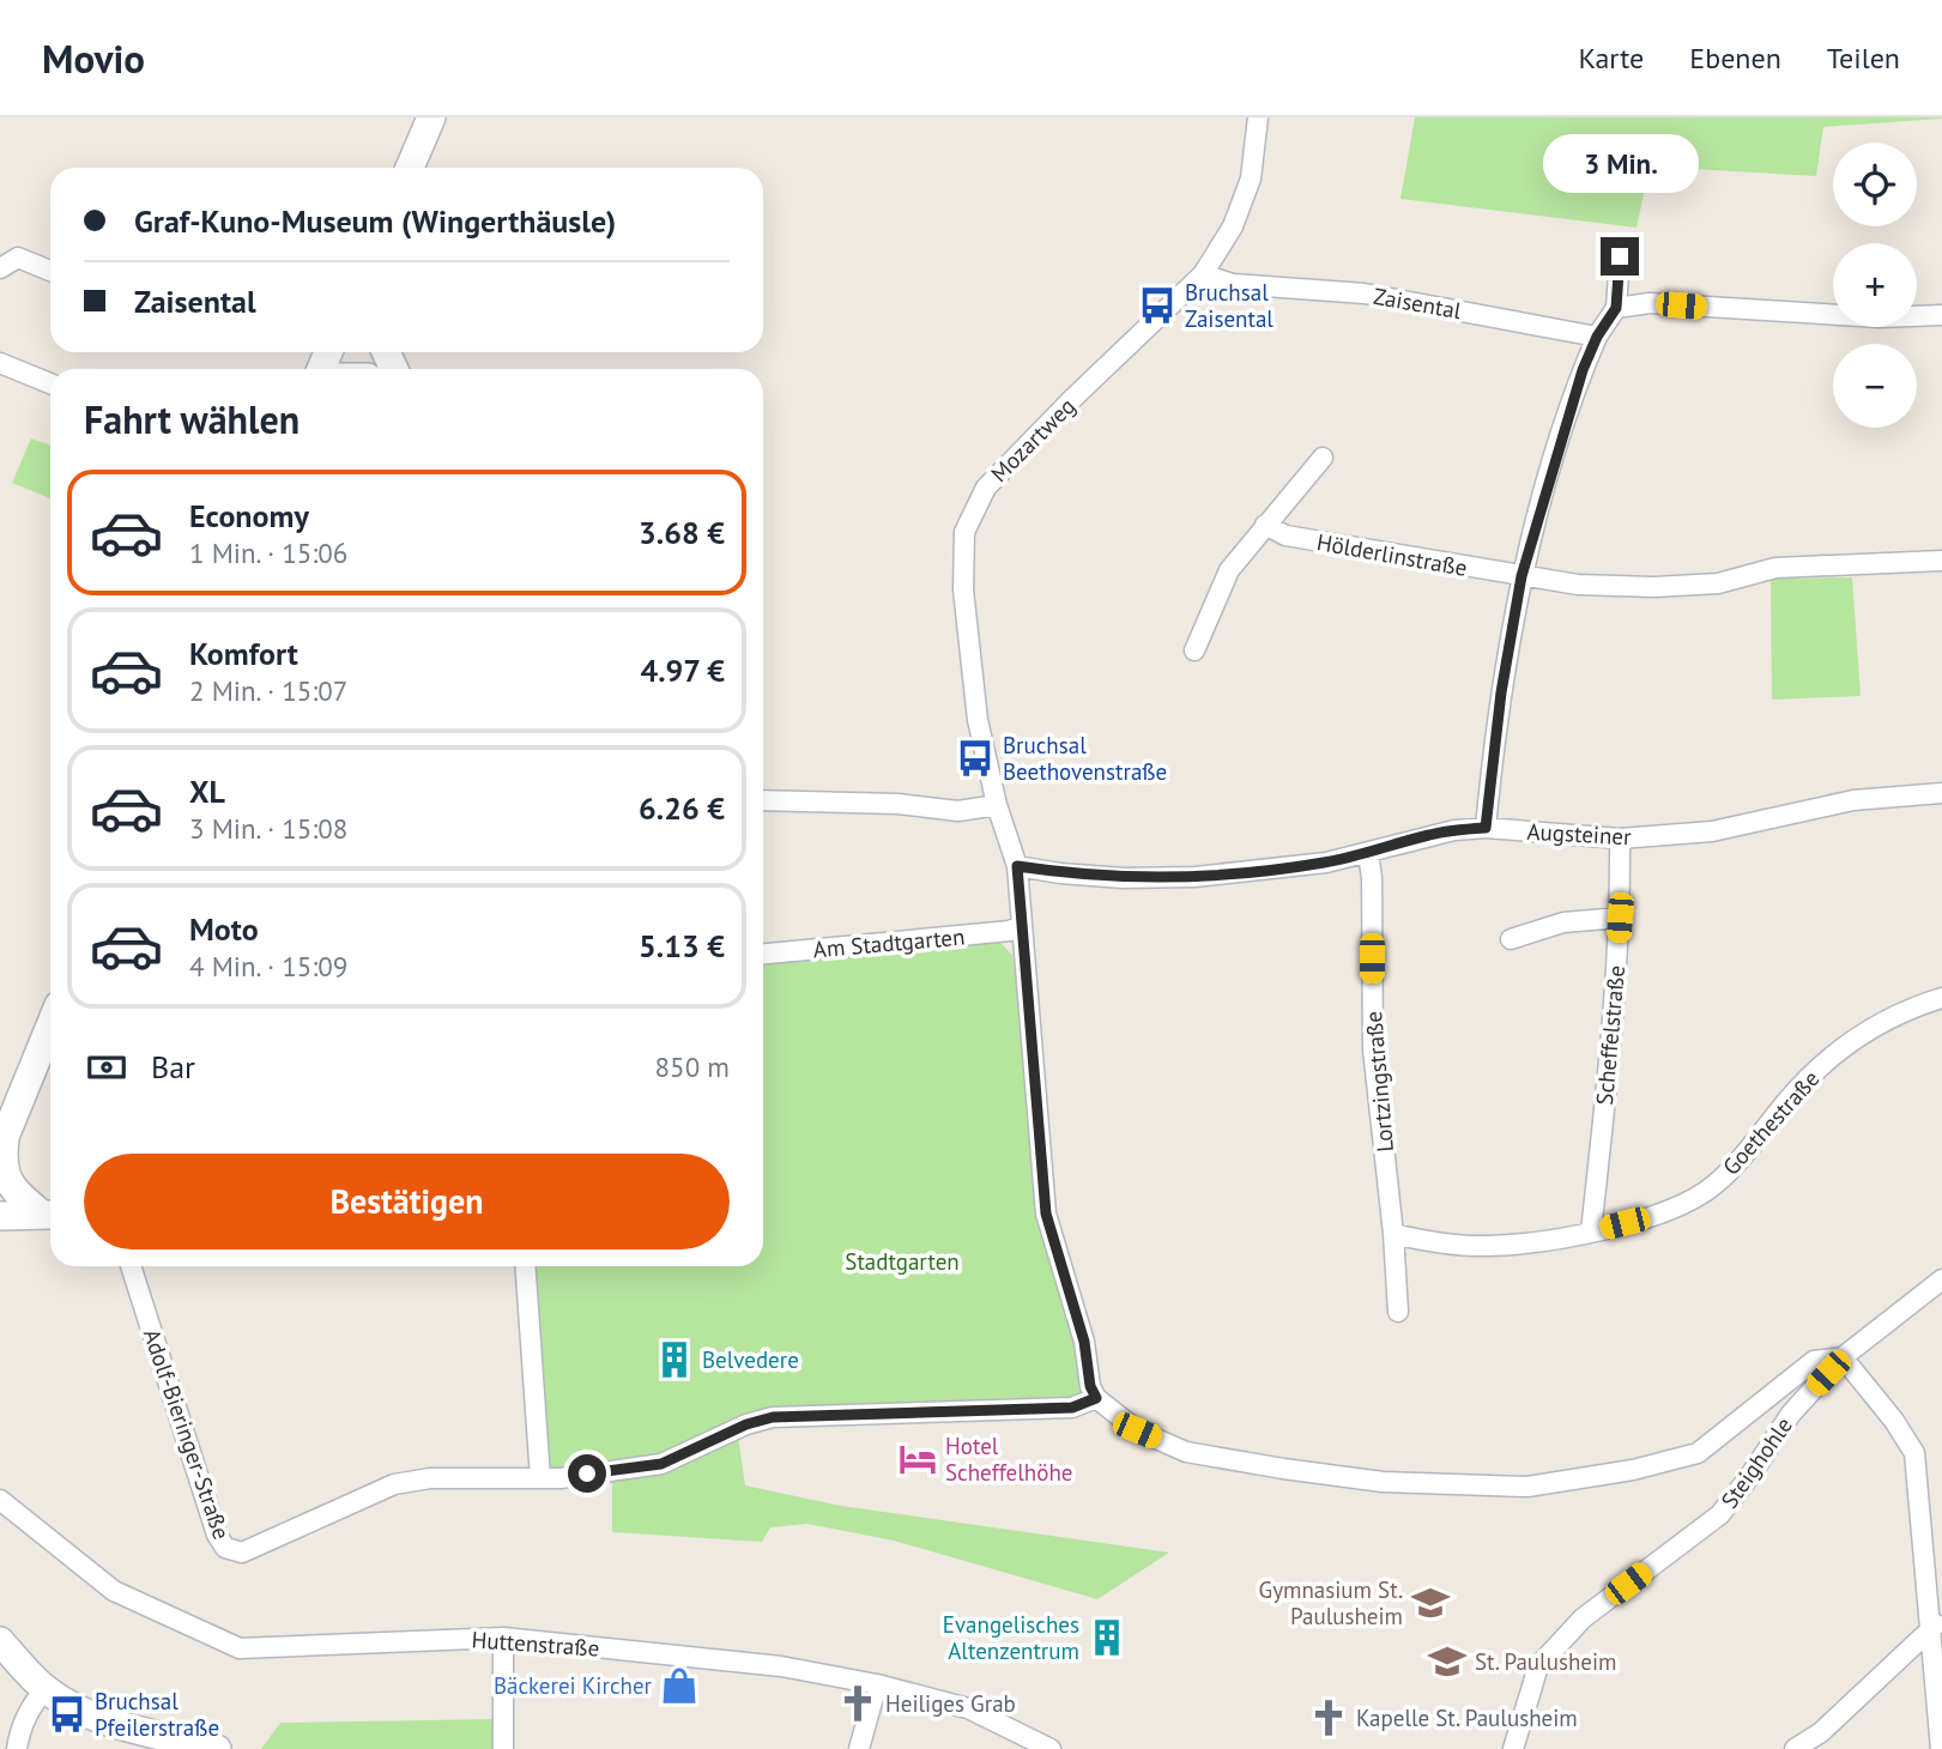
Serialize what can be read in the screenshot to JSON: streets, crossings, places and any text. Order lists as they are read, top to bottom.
{
  "streets": {
    "street": [
      "Zaisental",
      "Mozartweg",
      "Hölderlinstraße",
      "Augsteiner",
      "Am Stadtgarten",
      "Scheffelstraße",
      "Lortzingstraße",
      "Goethestraße",
      "Adolf-Bieringer-Straße",
      "Steighohle",
      "Huttenstraße"
    ]
  },
  "crossings": [
    ["Zaisental", "Mozartweg"],
    ["Mozartweg", "Augsteiner"],
    ["Mozartweg", "Am Stadtgarten"],
    ["Mozartweg", "Adolf-Bieringer-Straße"],
    ["Augsteiner", "Scheffelstraße"],
    ["Augsteiner", "Lortzingstraße"],
    ["Scheffelstraße", "Goethestraße"],
    ["Lortzingstraße", "Goethestraße"]
  ],
  "parks": ["Stadtgarten"],
  "places": {
    "bus stop": ["Bruchsal Zaisental", "Bruchsal Beethovenstraße", "Bruchsal Pfeilerstraße"],
    "building": ["Belvedere", "Evangelisches Altenzentrum"],
    "hotel": ["Hotel Scheffelhöhe"],
    "school or university": ["Gymnasium St. Paulusheim", "St. Paulusheim"],
    "shop": ["Bäckerei Kircher"],
    "church": ["Heiliges Grab", "Kapelle St. Paulusheim"]
  },
  "page": {
    "header": "Movio",
    "nav": ["Karte", "Ebenen", "Teilen"],
    "bubble": "3 Min.",
    "map_buttons": ["+", "−"],
    "banner": ["Graf-Kuno-Museum (Wingerthäusle)", "Zaisental"],
    "heading": "Fahrt wählen",
    "list": [
      {
        "name": "Economy",
        "note": "1 Min. · 15:06",
        "value": "3.68 €"
      },
      {
        "name": "Komfort",
        "note": "2 Min. · 15:07",
        "value": "4.97 €"
      },
      {
        "name": "XL",
        "note": "3 Min. · 15:08",
        "value": "6.26 €"
      },
      {
        "name": "Moto",
        "note": "4 Min. · 15:09",
        "value": "5.13 €"
      }
    ],
    "pay": ["Bar", "850 m"],
    "buttons": "Bestätigen"
  }
}
